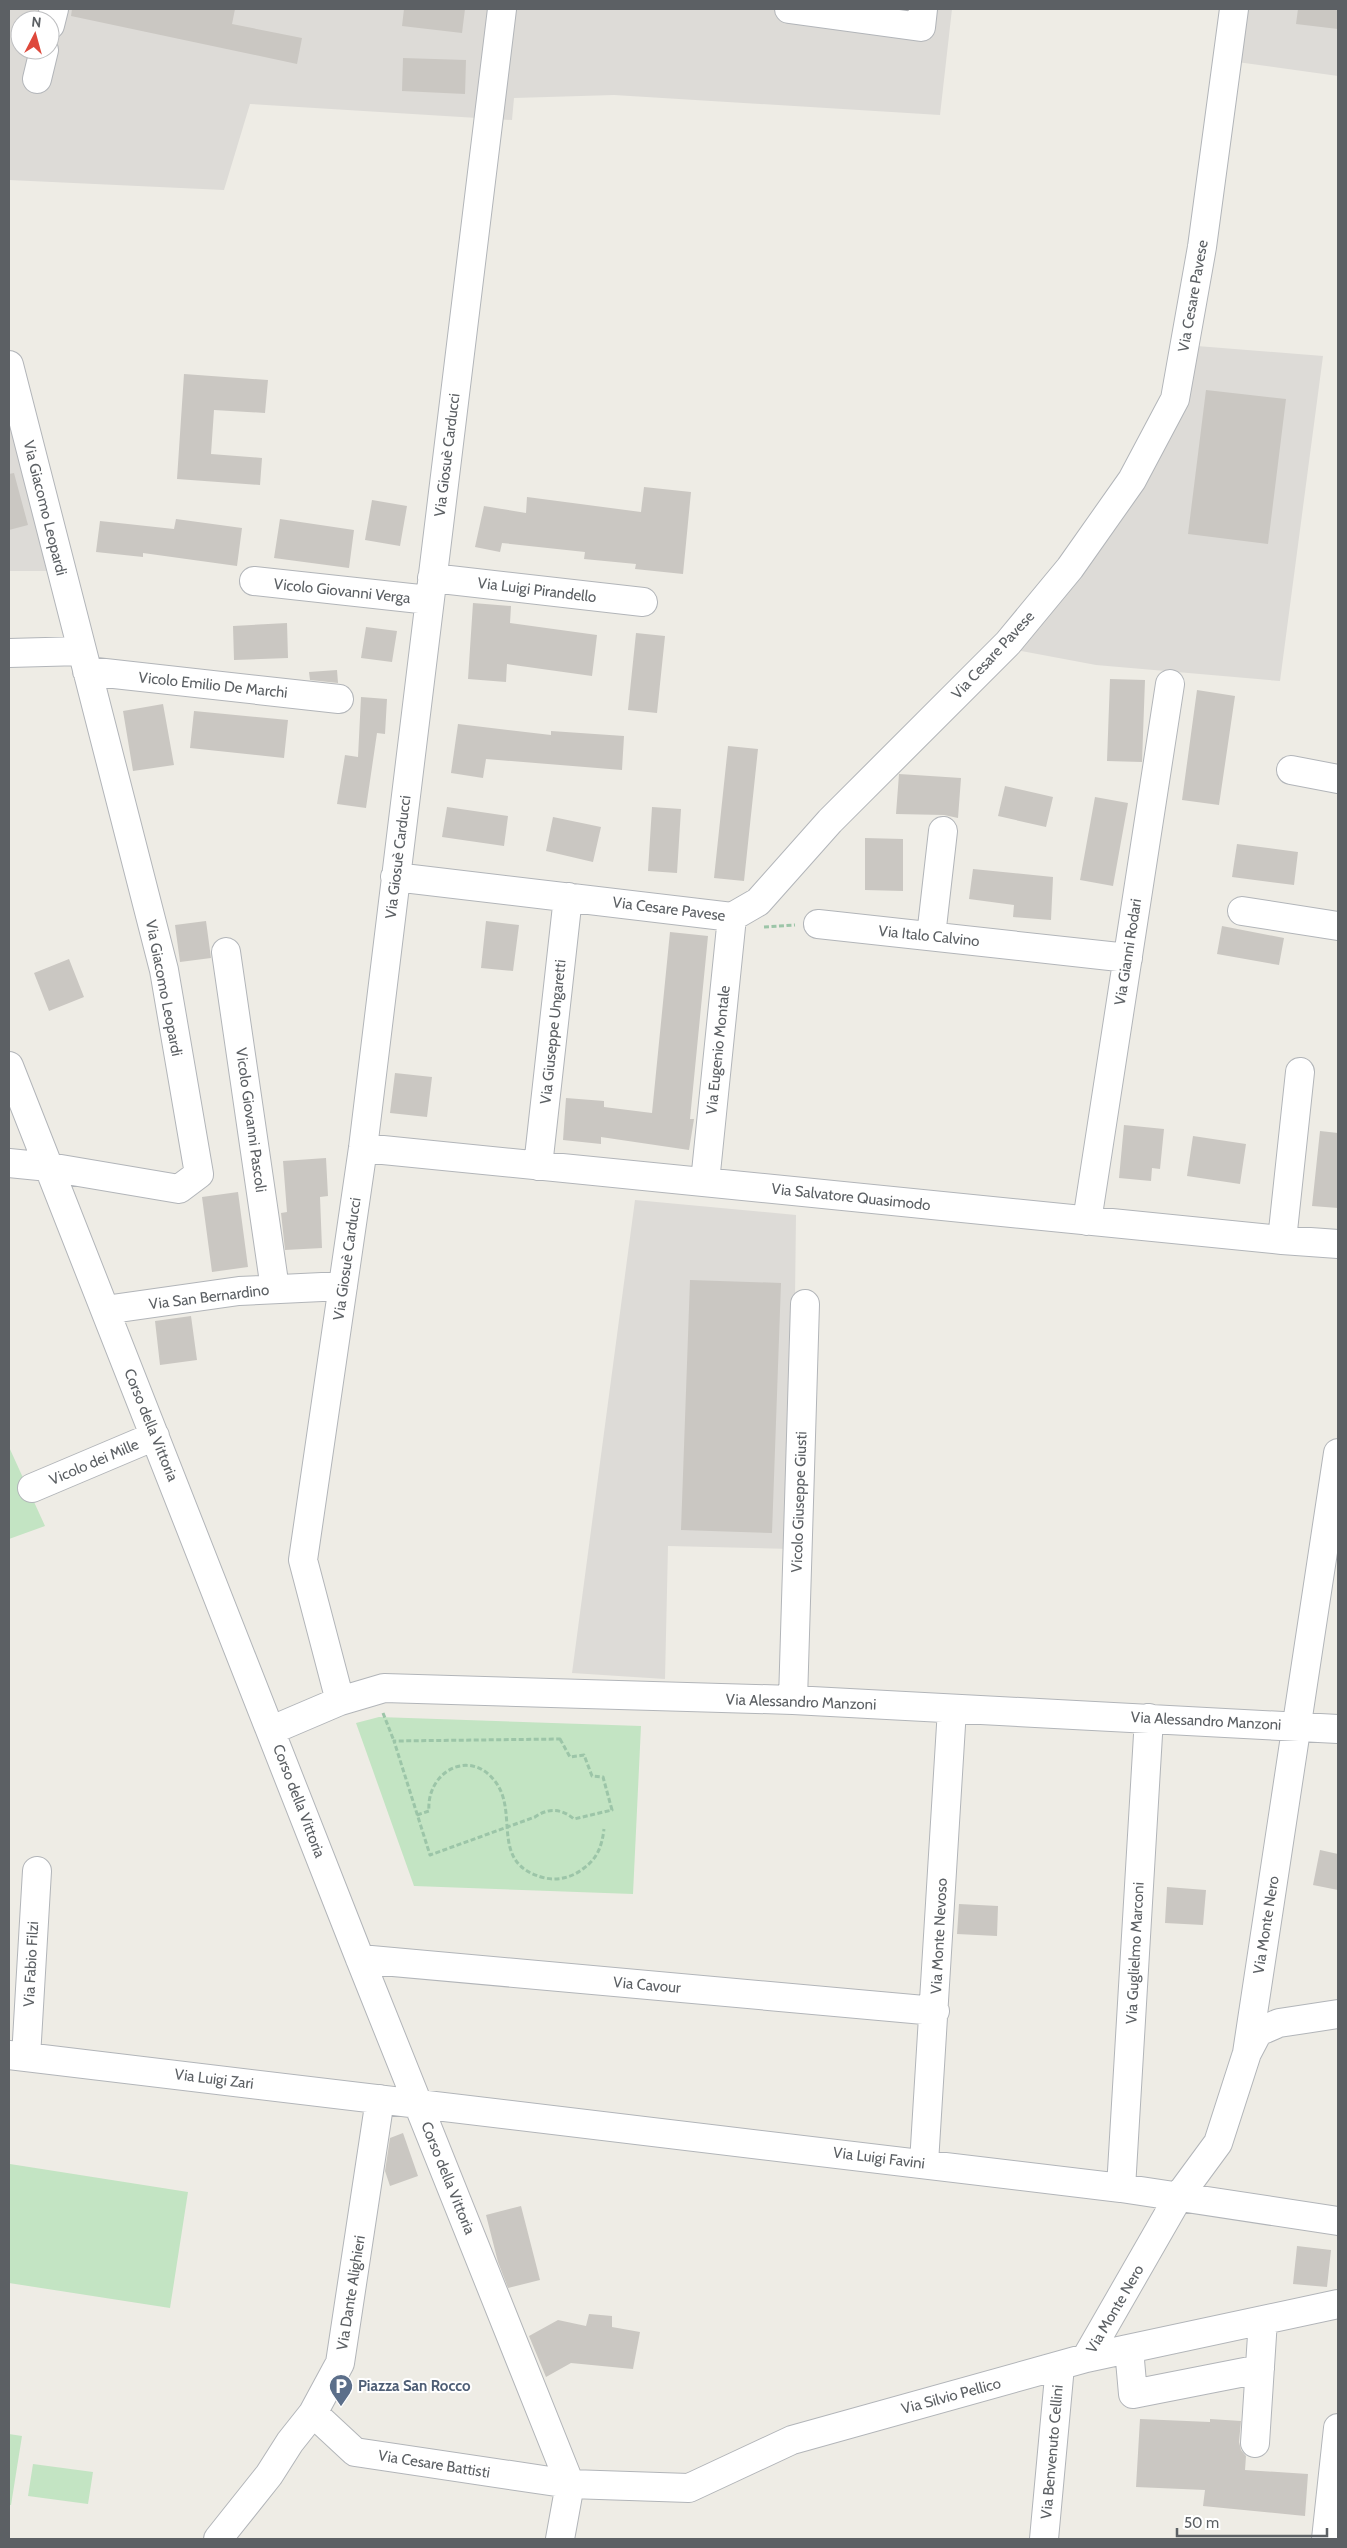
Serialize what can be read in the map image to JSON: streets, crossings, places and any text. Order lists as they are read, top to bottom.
{
  "streets": {
    "street": [
      "Via Cesare Pavese",
      "Via Giosuè Carducci",
      "Via Giacomo Leopardi",
      "Via Luigi Pirandello",
      "Vicolo Giovanni Verga",
      "Vicolo Emilio De Marchi",
      "Via Italo Calvino",
      "Via Gianni Rodari",
      "Via Giuseppe Ungaretti",
      "Via Eugenio Montale",
      "Vicolo Giovanni Pascoli",
      "Via Salvatore Quasimodo",
      "Via San Bernardino",
      "Corso della Vittoria",
      "Vicolo dei Mille",
      "Vicolo Giuseppe Giusti",
      "Via Alessandro Manzoni",
      "Via Monte Nero",
      "Via Monte Nevoso",
      "Via Guglielmo Marconi",
      "Via Fabio Filzi",
      "Via Cavour",
      "Via Luigi Zari",
      "Via Luigi Favini",
      "Via Dante Alighieri",
      "Via Silvio Pellico",
      "Via Benvenuto Cellini",
      "Via Cesare Battisti"
    ]
  },
  "crossings": [
    ["Via Cesare Pavese", "Via Giosuè Carducci"],
    ["Via Cesare Pavese", "Via Giuseppe Ungaretti"],
    ["Via Cesare Pavese", "Via Eugenio Montale"],
    ["Via Giosuè Carducci", "Via Luigi Pirandello"],
    ["Via Giosuè Carducci", "Vicolo Giovanni Verga"],
    ["Via Giosuè Carducci", "Via Salvatore Quasimodo"],
    ["Via Giosuè Carducci", "Via San Bernardino"],
    ["Via Giosuè Carducci", "Via Alessandro Manzoni"],
    ["Via Giacomo Leopardi", "Vicolo Emilio De Marchi"],
    ["Via Giacomo Leopardi", "Corso della Vittoria"],
    ["Via Luigi Pirandello", "Vicolo Giovanni Verga"],
    ["Via Italo Calvino", "Via Gianni Rodari"],
    ["Via Gianni Rodari", "Via Salvatore Quasimodo"],
    ["Via Giuseppe Ungaretti", "Via Salvatore Quasimodo"],
    ["Via Eugenio Montale", "Via Salvatore Quasimodo"],
    ["Vicolo Giovanni Pascoli", "Via San Bernardino"],
    ["Via San Bernardino", "Corso della Vittoria"],
    ["Corso della Vittoria", "Vicolo dei Mille"],
    ["Corso della Vittoria", "Via Alessandro Manzoni"],
    ["Corso della Vittoria", "Via Cavour"],
    ["Corso della Vittoria", "Via Luigi Zari"],
    ["Corso della Vittoria", "Via Luigi Favini"],
    ["Corso della Vittoria", "Via Silvio Pellico"],
    ["Corso della Vittoria", "Via Cesare Battisti"],
    ["Vicolo Giuseppe Giusti", "Via Alessandro Manzoni"],
    ["Via Alessandro Manzoni", "Via Monte Nero"],
    ["Via Alessandro Manzoni", "Via Monte Nevoso"],
    ["Via Alessandro Manzoni", "Via Guglielmo Marconi"],
    ["Via Monte Nero", "Via Luigi Favini"],
    ["Via Monte Nero", "Via Silvio Pellico"],
    ["Via Monte Nevoso", "Via Cavour"],
    ["Via Monte Nevoso", "Via Luigi Favini"],
    ["Via Guglielmo Marconi", "Via Luigi Favini"],
    ["Via Fabio Filzi", "Via Luigi Zari"],
    ["Via Luigi Zari", "Via Luigi Favini"],
    ["Via Luigi Zari", "Via Dante Alighieri"],
    ["Via Dante Alighieri", "Via Cesare Battisti"],
    ["Via Silvio Pellico", "Via Benvenuto Cellini"],
    ["Via Silvio Pellico", "Via Cesare Battisti"]
  ],
  "places": {
    "parking": ["Piazza San Rocco"]
  },
  "scale_bar": "50 m",
  "north": "top"
}
